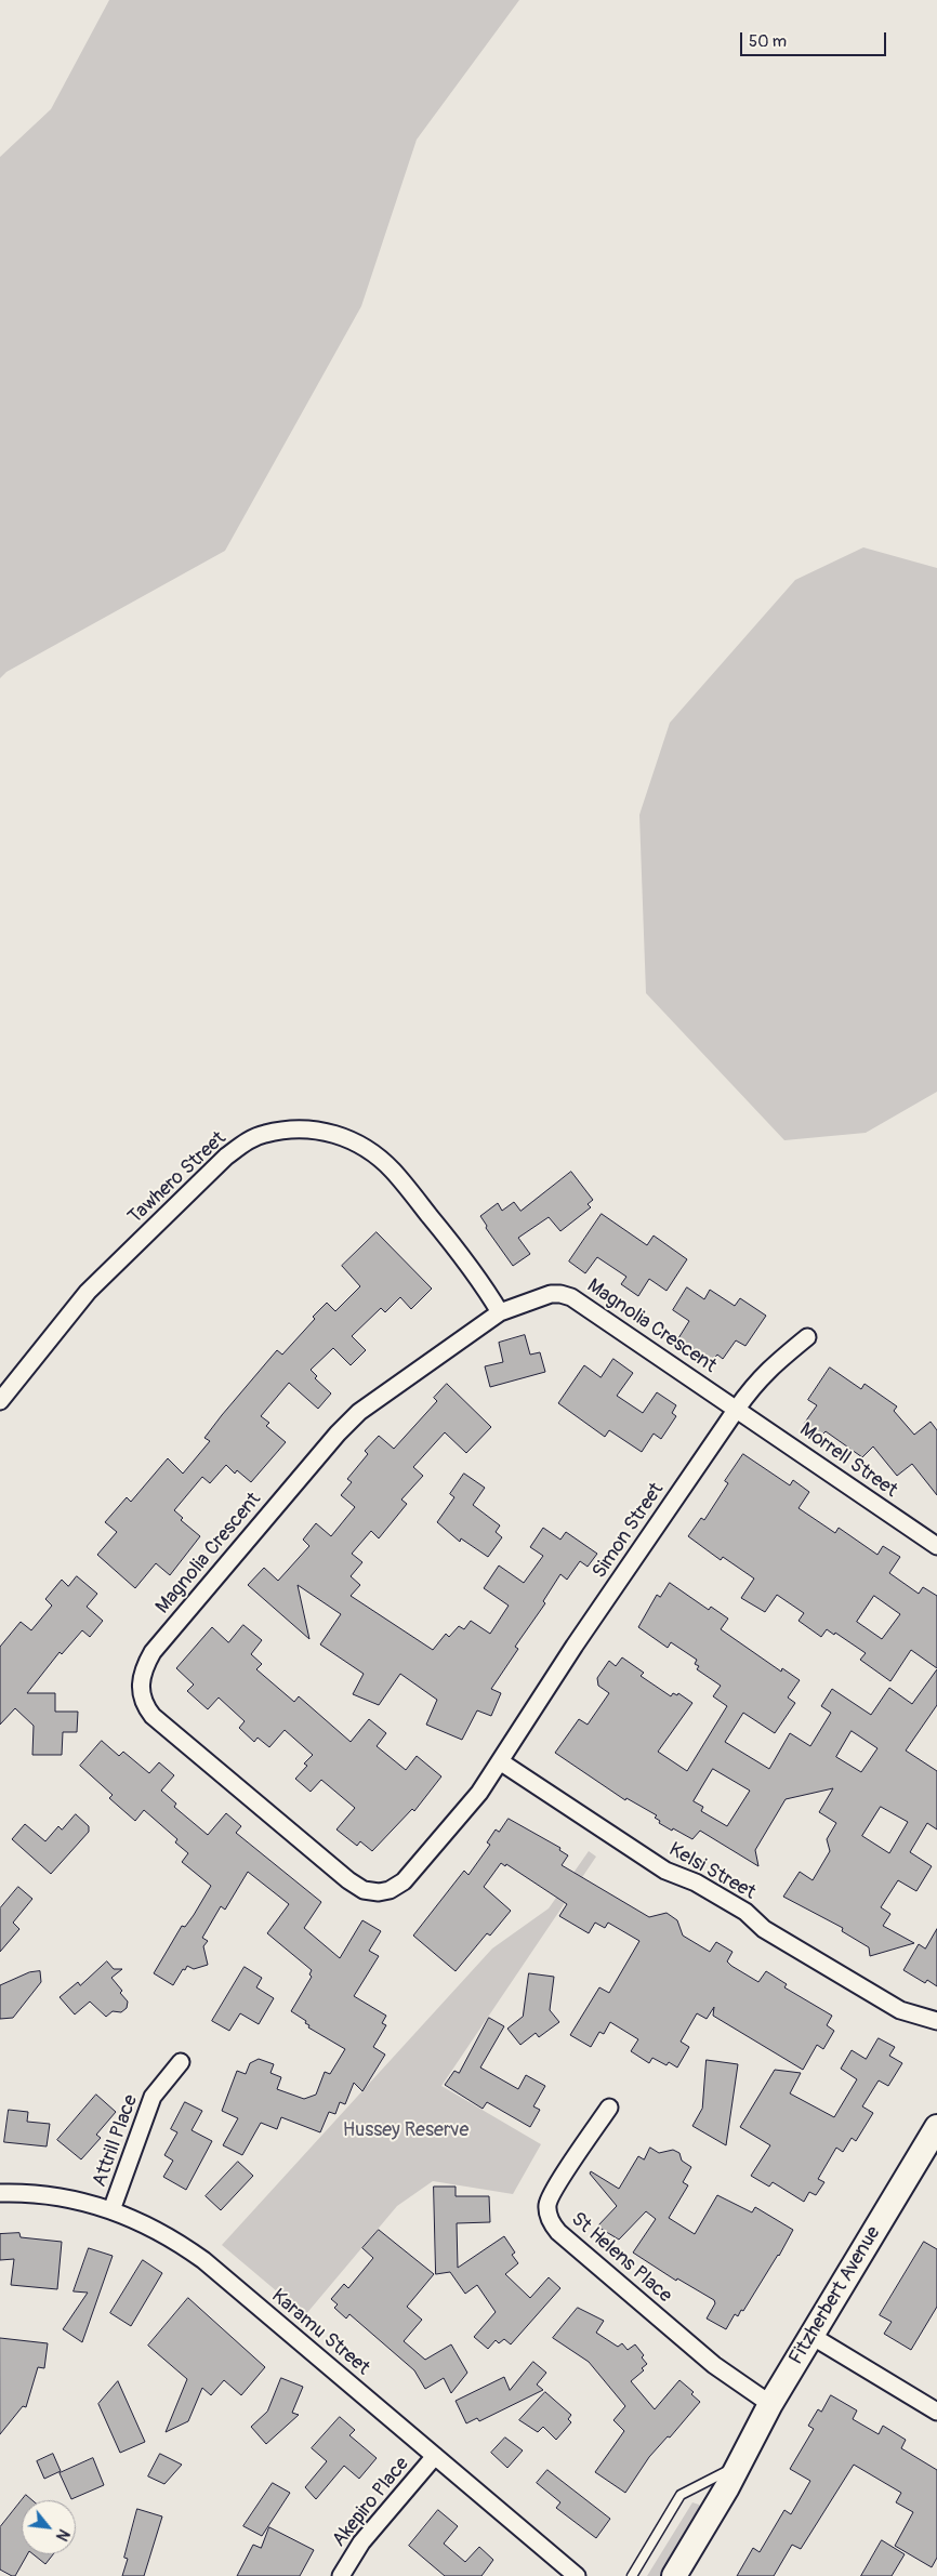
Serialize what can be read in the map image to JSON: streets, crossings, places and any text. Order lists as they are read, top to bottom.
{
  "streets": {
    "street": [
      "Tawhero Street",
      "Magnolia Crescent",
      "Morrell Street",
      "Simon Street",
      "Kelsi Street",
      "Attrill Place",
      "St Helens Place",
      "Fitzherbert Avenue",
      "Karamu Street",
      "Akepiro Place"
    ]
  },
  "crossings": [
    ["Tawhero Street", "Magnolia Crescent"],
    ["Magnolia Crescent", "Morrell Street"],
    ["Magnolia Crescent", "Simon Street"],
    ["Magnolia Crescent", "Kelsi Street"],
    ["Morrell Street", "Simon Street"],
    ["Simon Street", "Kelsi Street"],
    ["Attrill Place", "Karamu Street"],
    ["St Helens Place", "Fitzherbert Avenue"],
    ["Karamu Street", "Akepiro Place"]
  ],
  "parks": ["Hussey Reserve"],
  "scale_bar": "50 m",
  "north": "bottom right"
}
